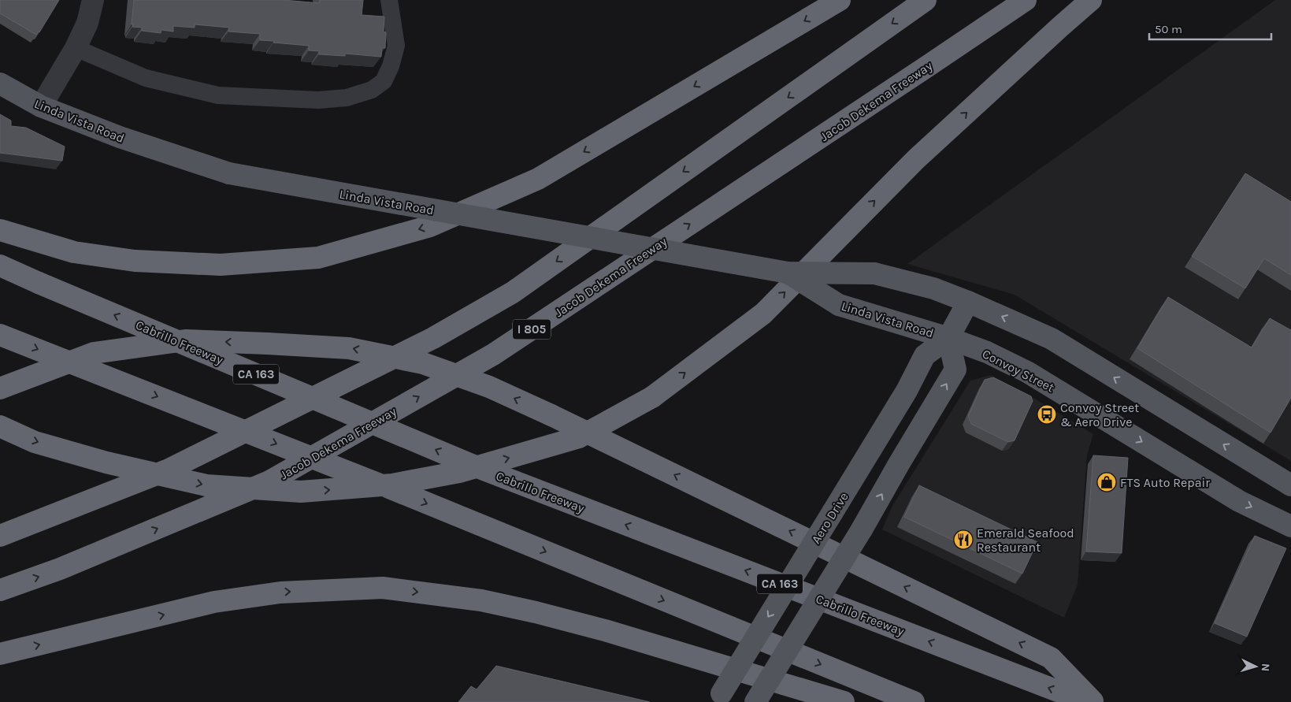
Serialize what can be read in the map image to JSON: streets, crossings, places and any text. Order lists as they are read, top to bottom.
{
  "streets": {
    "highway": [
      "Jacob Dekema Freeway",
      "I 805",
      "Cabrillo Freeway",
      "CA 163"
    ],
    "main road": ["Linda Vista Road", "Convoy Street", "Aero Drive"]
  },
  "crossings": [
    ["Linda Vista Road", "Convoy Street"],
    ["Linda Vista Road", "Aero Drive"],
    ["Convoy Street", "Aero Drive"]
  ],
  "places": {
    "bus stop": ["Convoy Street & Aero Drive"],
    "shop": ["FTS Auto Repair"],
    "restaurant": ["Emerald Seafood Restaurant"]
  },
  "scale_bar": "50 m",
  "north": "right"
}
